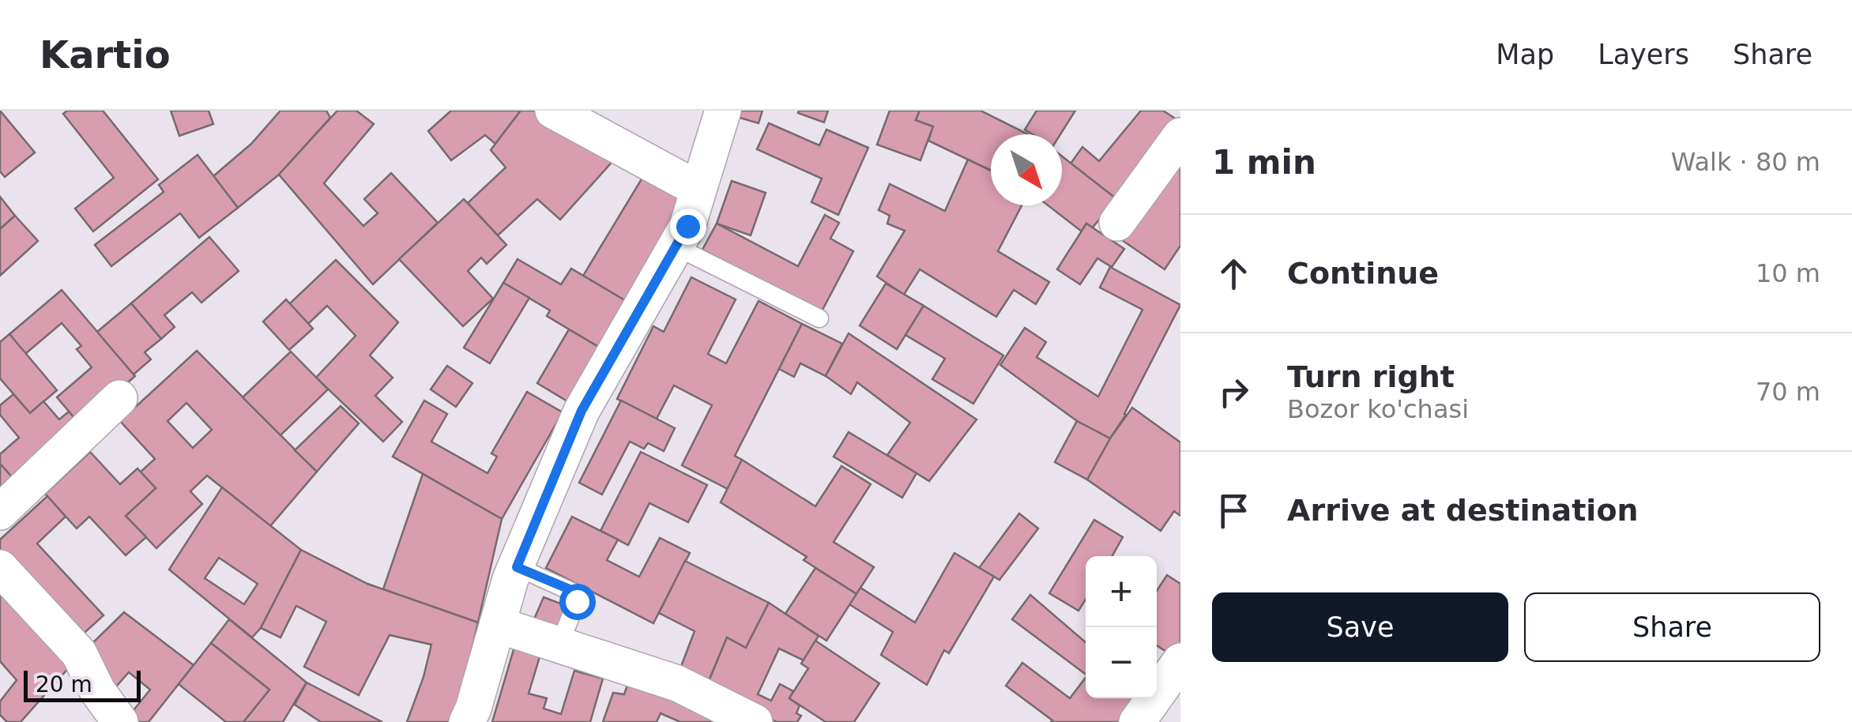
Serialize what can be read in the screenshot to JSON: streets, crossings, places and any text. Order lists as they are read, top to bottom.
{
  "scale_bar": "20 m",
  "north": "bottom right",
  "page": {
    "header": "Kartio",
    "nav": ["Map", "Layers", "Share"],
    "heading": ["1 min", "Walk · 80 m"],
    "list": [
      ["Continue", "10 m"],
      ["Turn right", "Bozor ko'chasi", "70 m"],
      "Arrive at destination"
    ],
    "map_buttons": ["+", "−"],
    "buttons": ["Save", "Share"],
    "scale": "20 m"
  }
}
